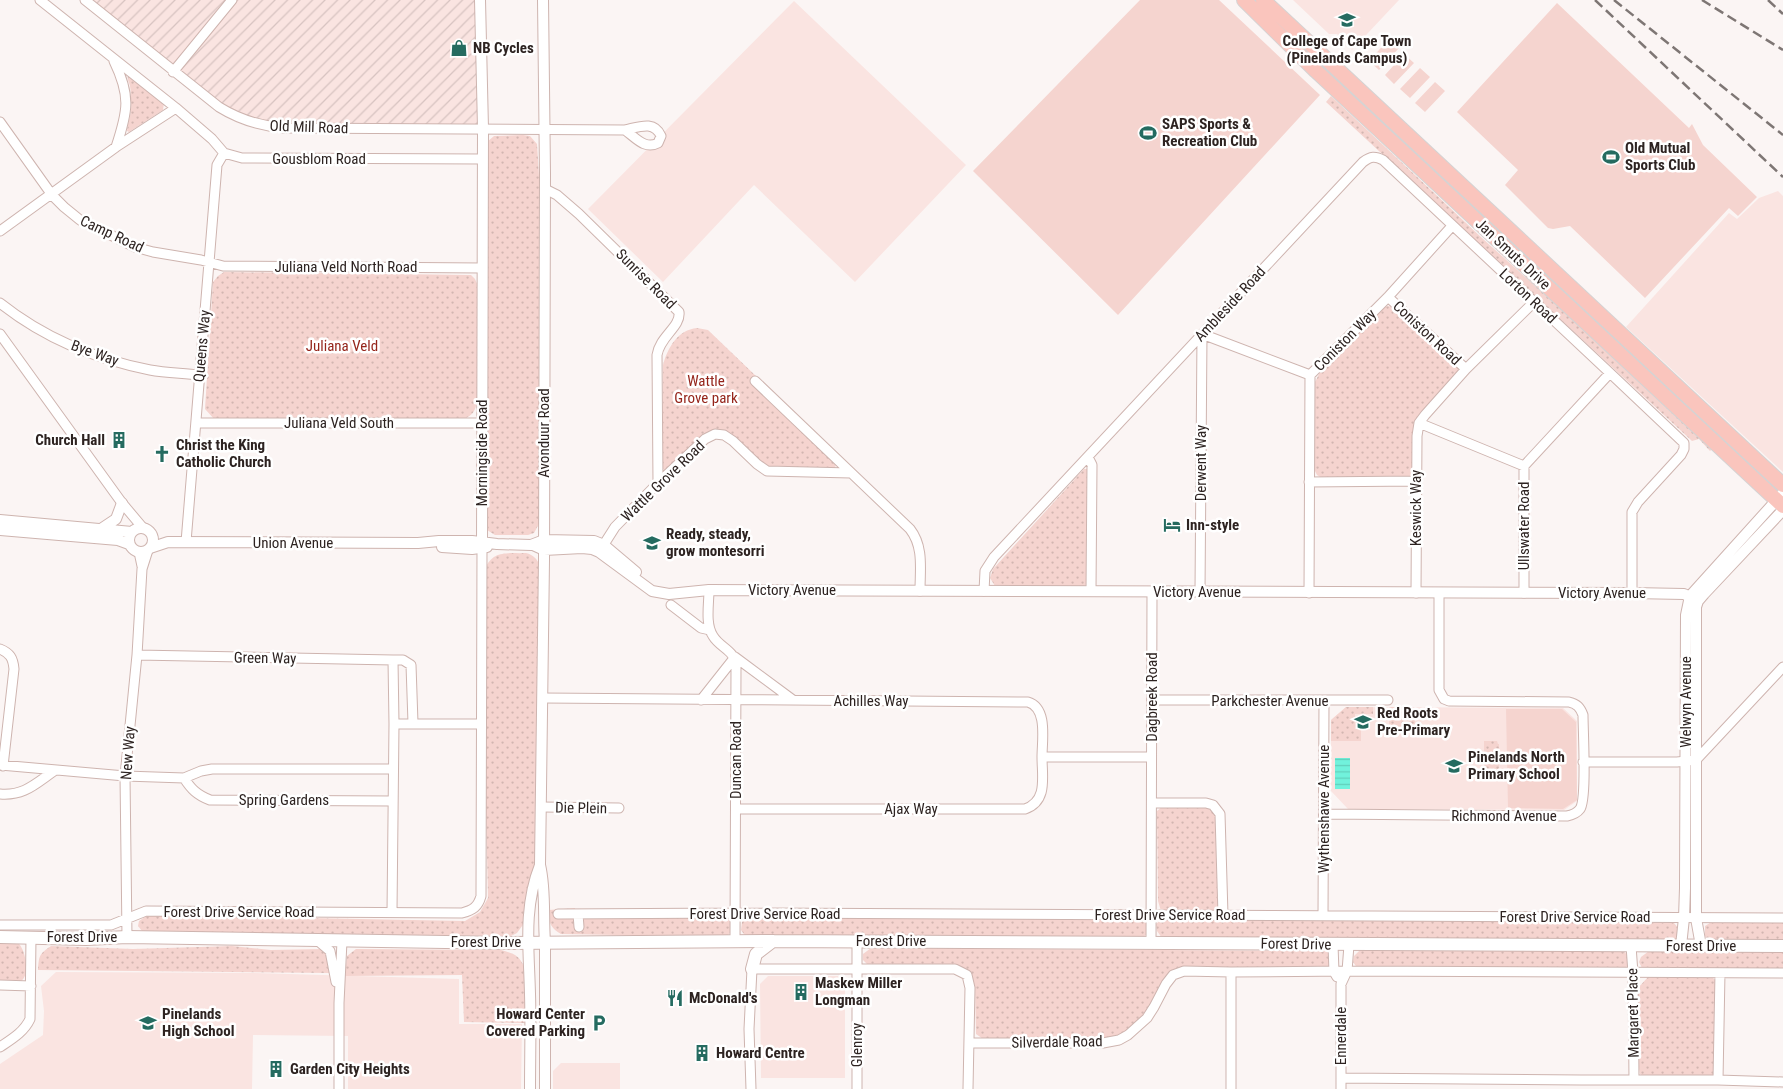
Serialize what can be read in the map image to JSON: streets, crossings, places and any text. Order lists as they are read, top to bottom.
{
  "streets": {
    "main road": ["Jan Smuts Drive", "Forest Drive"],
    "street": [
      "Old Mill Road",
      "Gousblom Road",
      "Camp Road",
      "Juliana Veld North Road",
      "Sunrise Road",
      "Lorton Road",
      "Ambleside Road",
      "Coniston Road",
      "Coniston Way",
      "Queens Way",
      "Bye Way",
      "Juliana Veld South",
      "Avonduur Road",
      "Morningside Road",
      "Derwent Way",
      "Wattle Grove Road",
      "Keswick Way",
      "Ullswater Road",
      "Union Avenue",
      "Victory Avenue",
      "Green Way",
      "Dagbreek Road",
      "Achilles Way",
      "Parkchester Avenue",
      "Welwyn Avenue",
      "New Way",
      "Duncan Road",
      "Spring Gardens",
      "Die Plein",
      "Ajax Way",
      "Wythenshawe Avenue",
      "Richmond Avenue",
      "Forest Drive Service Road",
      "Margaret Place",
      "Ennerdale",
      "Silverdale Road",
      "Glenroy"
    ]
  },
  "crossings": [
    ["Old Mill Road", "Avonduur Road"],
    ["Old Mill Road", "Morningside Road"],
    ["Gousblom Road", "Queens Way"],
    ["Gousblom Road", "Morningside Road"],
    ["Camp Road", "Juliana Veld North Road"],
    ["Camp Road", "Queens Way"],
    ["Jan Smuts Drive", "Welwyn Avenue"],
    ["Juliana Veld North Road", "Queens Way"],
    ["Juliana Veld North Road", "Morningside Road"],
    ["Sunrise Road", "Avonduur Road"],
    ["Sunrise Road", "Wattle Grove Road"],
    ["Lorton Road", "Ambleside Road"],
    ["Lorton Road", "Coniston Way"],
    ["Lorton Road", "Ullswater Road"],
    ["Lorton Road", "Victory Avenue"],
    ["Ambleside Road", "Derwent Way"],
    ["Ambleside Road", "Victory Avenue"],
    ["Coniston Road", "Coniston Way"],
    ["Coniston Way", "Victory Avenue"],
    ["Queens Way", "Bye Way"],
    ["Queens Way", "Juliana Veld South"],
    ["Queens Way", "Union Avenue"],
    ["Juliana Veld South", "Morningside Road"],
    ["Avonduur Road", "Union Avenue"],
    ["Avonduur Road", "Victory Avenue"],
    ["Avonduur Road", "Achilles Way"],
    ["Avonduur Road", "Die Plein"],
    ["Avonduur Road", "Forest Drive"],
    ["Morningside Road", "Union Avenue"],
    ["Morningside Road", "Forest Drive Service Road"],
    ["Derwent Way", "Victory Avenue"],
    ["Wattle Grove Road", "Victory Avenue"],
    ["Keswick Way", "Victory Avenue"],
    ["Ullswater Road", "Victory Avenue"],
    ["Union Avenue", "Victory Avenue"],
    ["Union Avenue", "New Way"],
    ["Victory Avenue", "Dagbreek Road"],
    ["Victory Avenue", "Welwyn Avenue"],
    ["Green Way", "New Way"],
    ["Dagbreek Road", "Parkchester Avenue"],
    ["Dagbreek Road", "Forest Drive Service Road"],
    ["Dagbreek Road", "Forest Drive"],
    ["Achilles Way", "Duncan Road"],
    ["Achilles Way", "Ajax Way"],
    ["Parkchester Avenue", "Wythenshawe Avenue"],
    ["Welwyn Avenue", "Forest Drive Service Road"],
    ["Welwyn Avenue", "Forest Drive"],
    ["New Way", "Spring Gardens"],
    ["New Way", "Forest Drive Service Road"],
    ["New Way", "Forest Drive"],
    ["Duncan Road", "Ajax Way"],
    ["Duncan Road", "Forest Drive Service Road"],
    ["Duncan Road", "Forest Drive"],
    ["Wythenshawe Avenue", "Richmond Avenue"],
    ["Wythenshawe Avenue", "Forest Drive Service Road"],
    ["Forest Drive", "Margaret Place"],
    ["Forest Drive", "Ennerdale"],
    ["Forest Drive", "Glenroy"]
  ],
  "parks": ["Juliana Veld", "Wattle Grove park"],
  "places": {
    "school or university": [
      "College of Cape Town (Pinelands Campus)",
      "Ready, steady, grow montesorri",
      "Red Roots Pre-Primary",
      "Pinelands North Primary School",
      "Pinelands High School"
    ],
    "shop": ["NB Cycles"],
    "sports": ["SAPS Sports & Recreation Club", "Old Mutual Sports Club"],
    "building": [
      "Church Hall",
      "Maskew Miller Longman",
      "Howard Centre",
      "Garden City Heights"
    ],
    "church": ["Christ the King Catholic Church"],
    "hotel": ["Inn-style"],
    "restaurant": ["McDonald's"],
    "parking": ["Howard Center Covered Parking"]
  }
}
